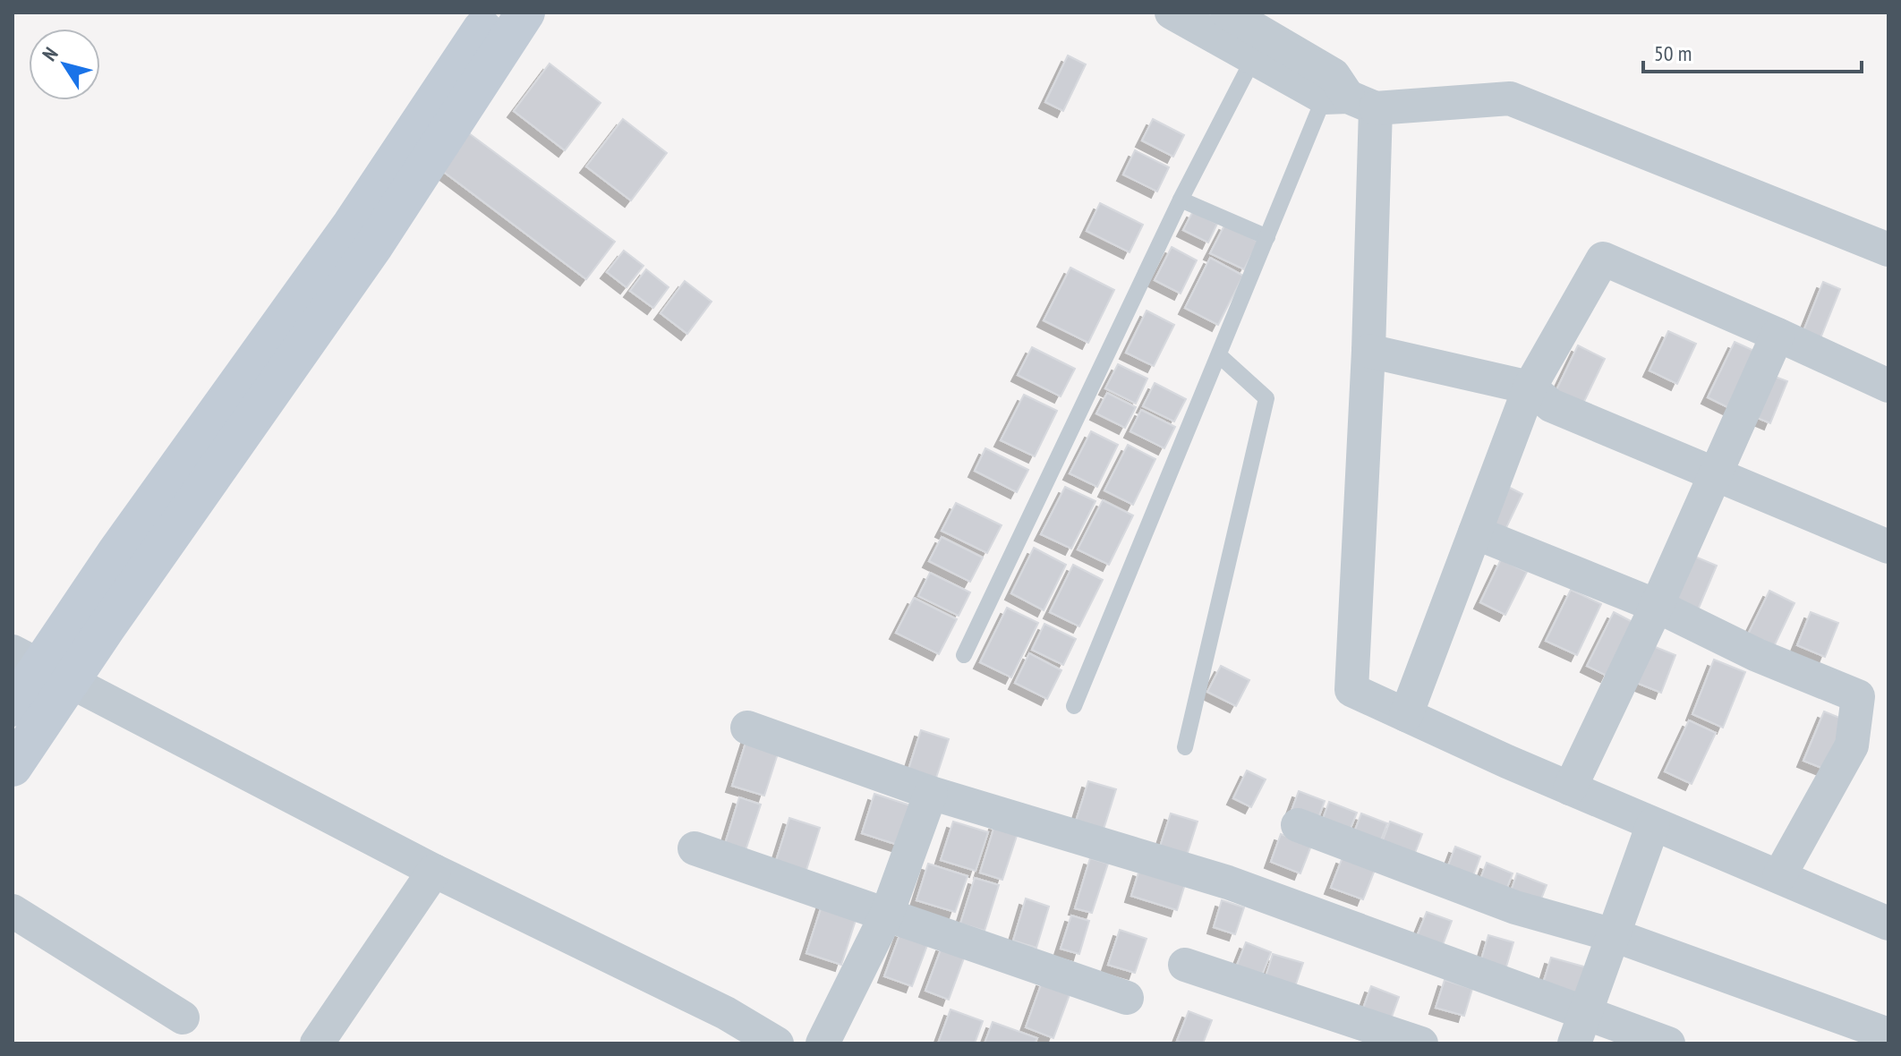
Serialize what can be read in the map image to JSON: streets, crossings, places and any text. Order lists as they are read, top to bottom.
{
  "scale_bar": "50 m",
  "north": "top left"
}
